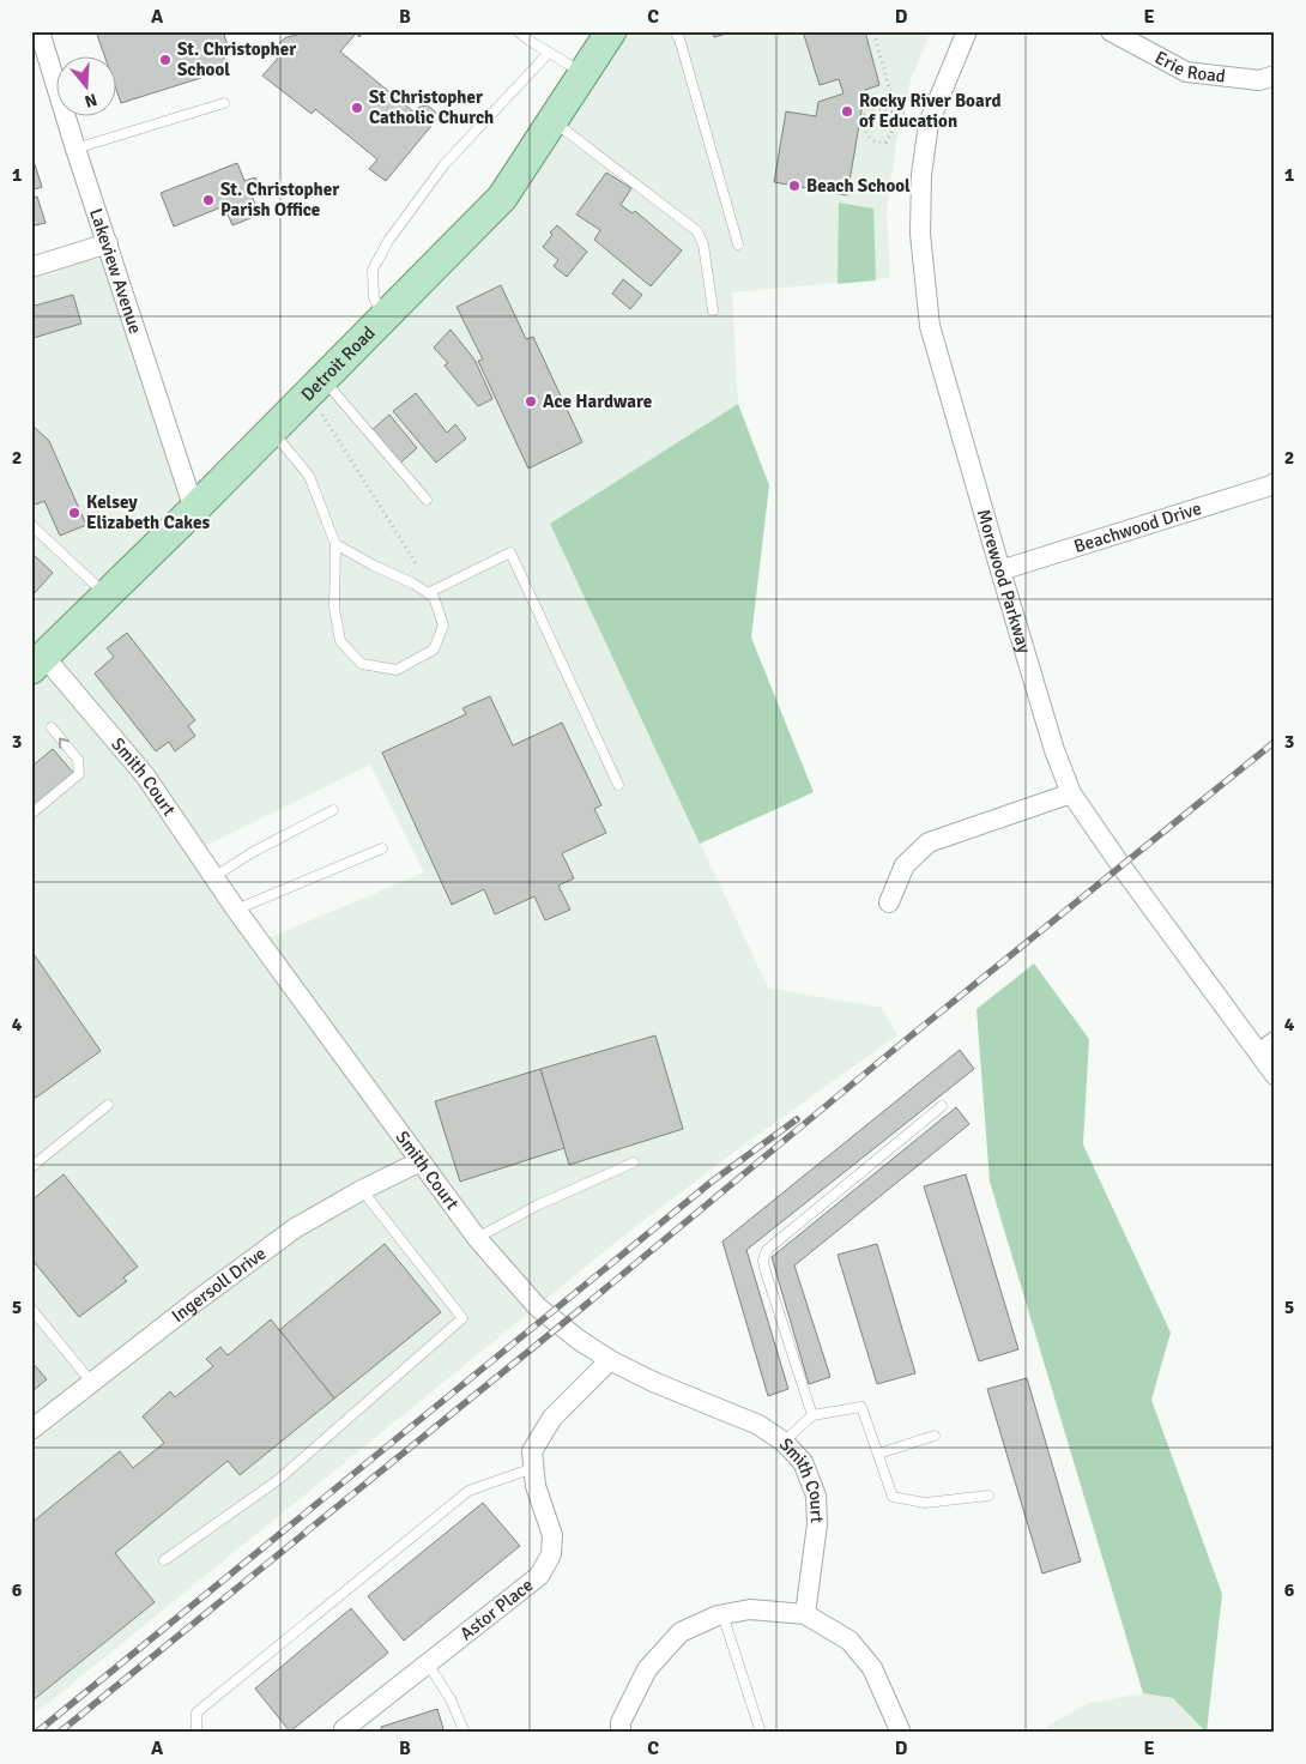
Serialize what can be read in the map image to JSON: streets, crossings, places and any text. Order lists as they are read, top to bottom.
{
  "streets": {
    "main road": ["Detroit Road"],
    "street": [
      "Erie Road",
      "Lakeview Avenue",
      "Beachwood Drive",
      "Morewood Parkway",
      "Smith Court",
      "Ingersoll Drive",
      "Astor Place"
    ]
  },
  "crossings": [
    ["Lakeview Avenue", "Detroit Road"],
    ["Detroit Road", "Smith Court"],
    ["Beachwood Drive", "Morewood Parkway"],
    ["Smith Court", "Ingersoll Drive"],
    ["Smith Court", "Astor Place"]
  ],
  "places": [
    "St. Christopher School",
    "St Christopher Catholic Church",
    "Rocky River Board of Education",
    "Beach School",
    "St. Christopher Parish Office",
    "Ace Hardware",
    "Kelsey Elizabeth Cakes"
  ],
  "north": "bottom",
  "grid": {
    "columns": [
      "A",
      "B",
      "C",
      "D",
      "E"
    ],
    "rows": [
      "1",
      "2",
      "3",
      "4",
      "5",
      "6"
    ]
  }
}
